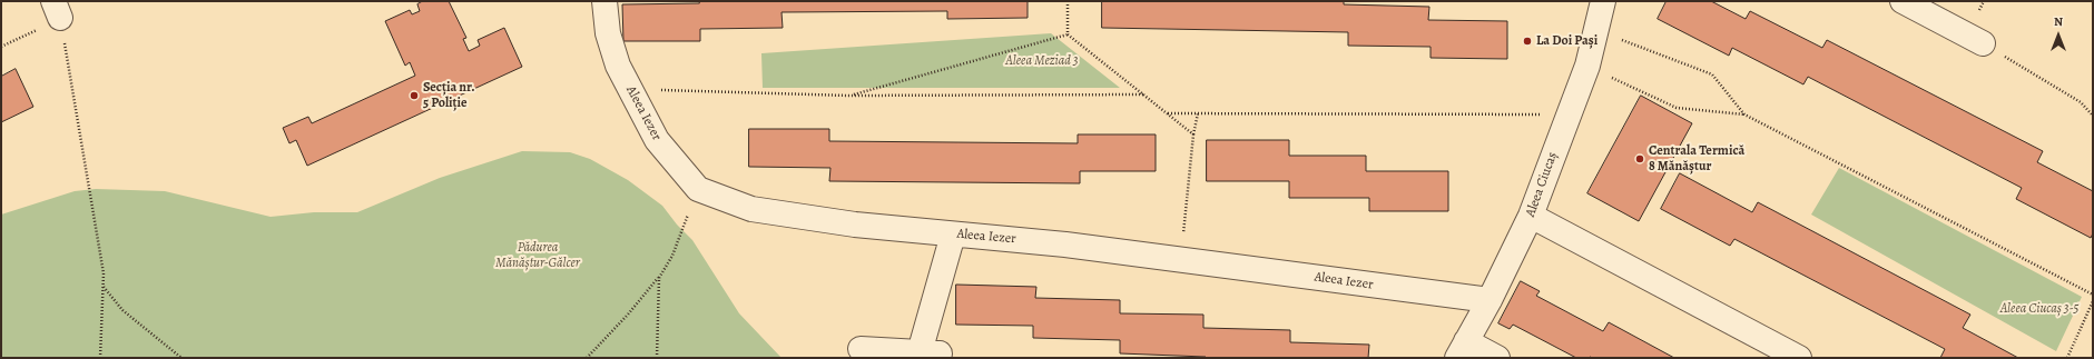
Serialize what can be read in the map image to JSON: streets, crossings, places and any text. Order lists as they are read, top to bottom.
{
  "streets": {
    "street": ["Aleea Iezer", "Aleea Ciucaș"]
  },
  "crossings": [
    ["Aleea Iezer", "Aleea Ciucaș"]
  ],
  "parks": ["Aleea Meziad 3", "Pădurea Mănăștur-Gălcer", "Aleea Ciucaș 3-5"],
  "places": ["La Doi Pași", "Secția nr. 5 Poliție", "Centrala Termică 8 Mănăștur"],
  "north": "top"
}
